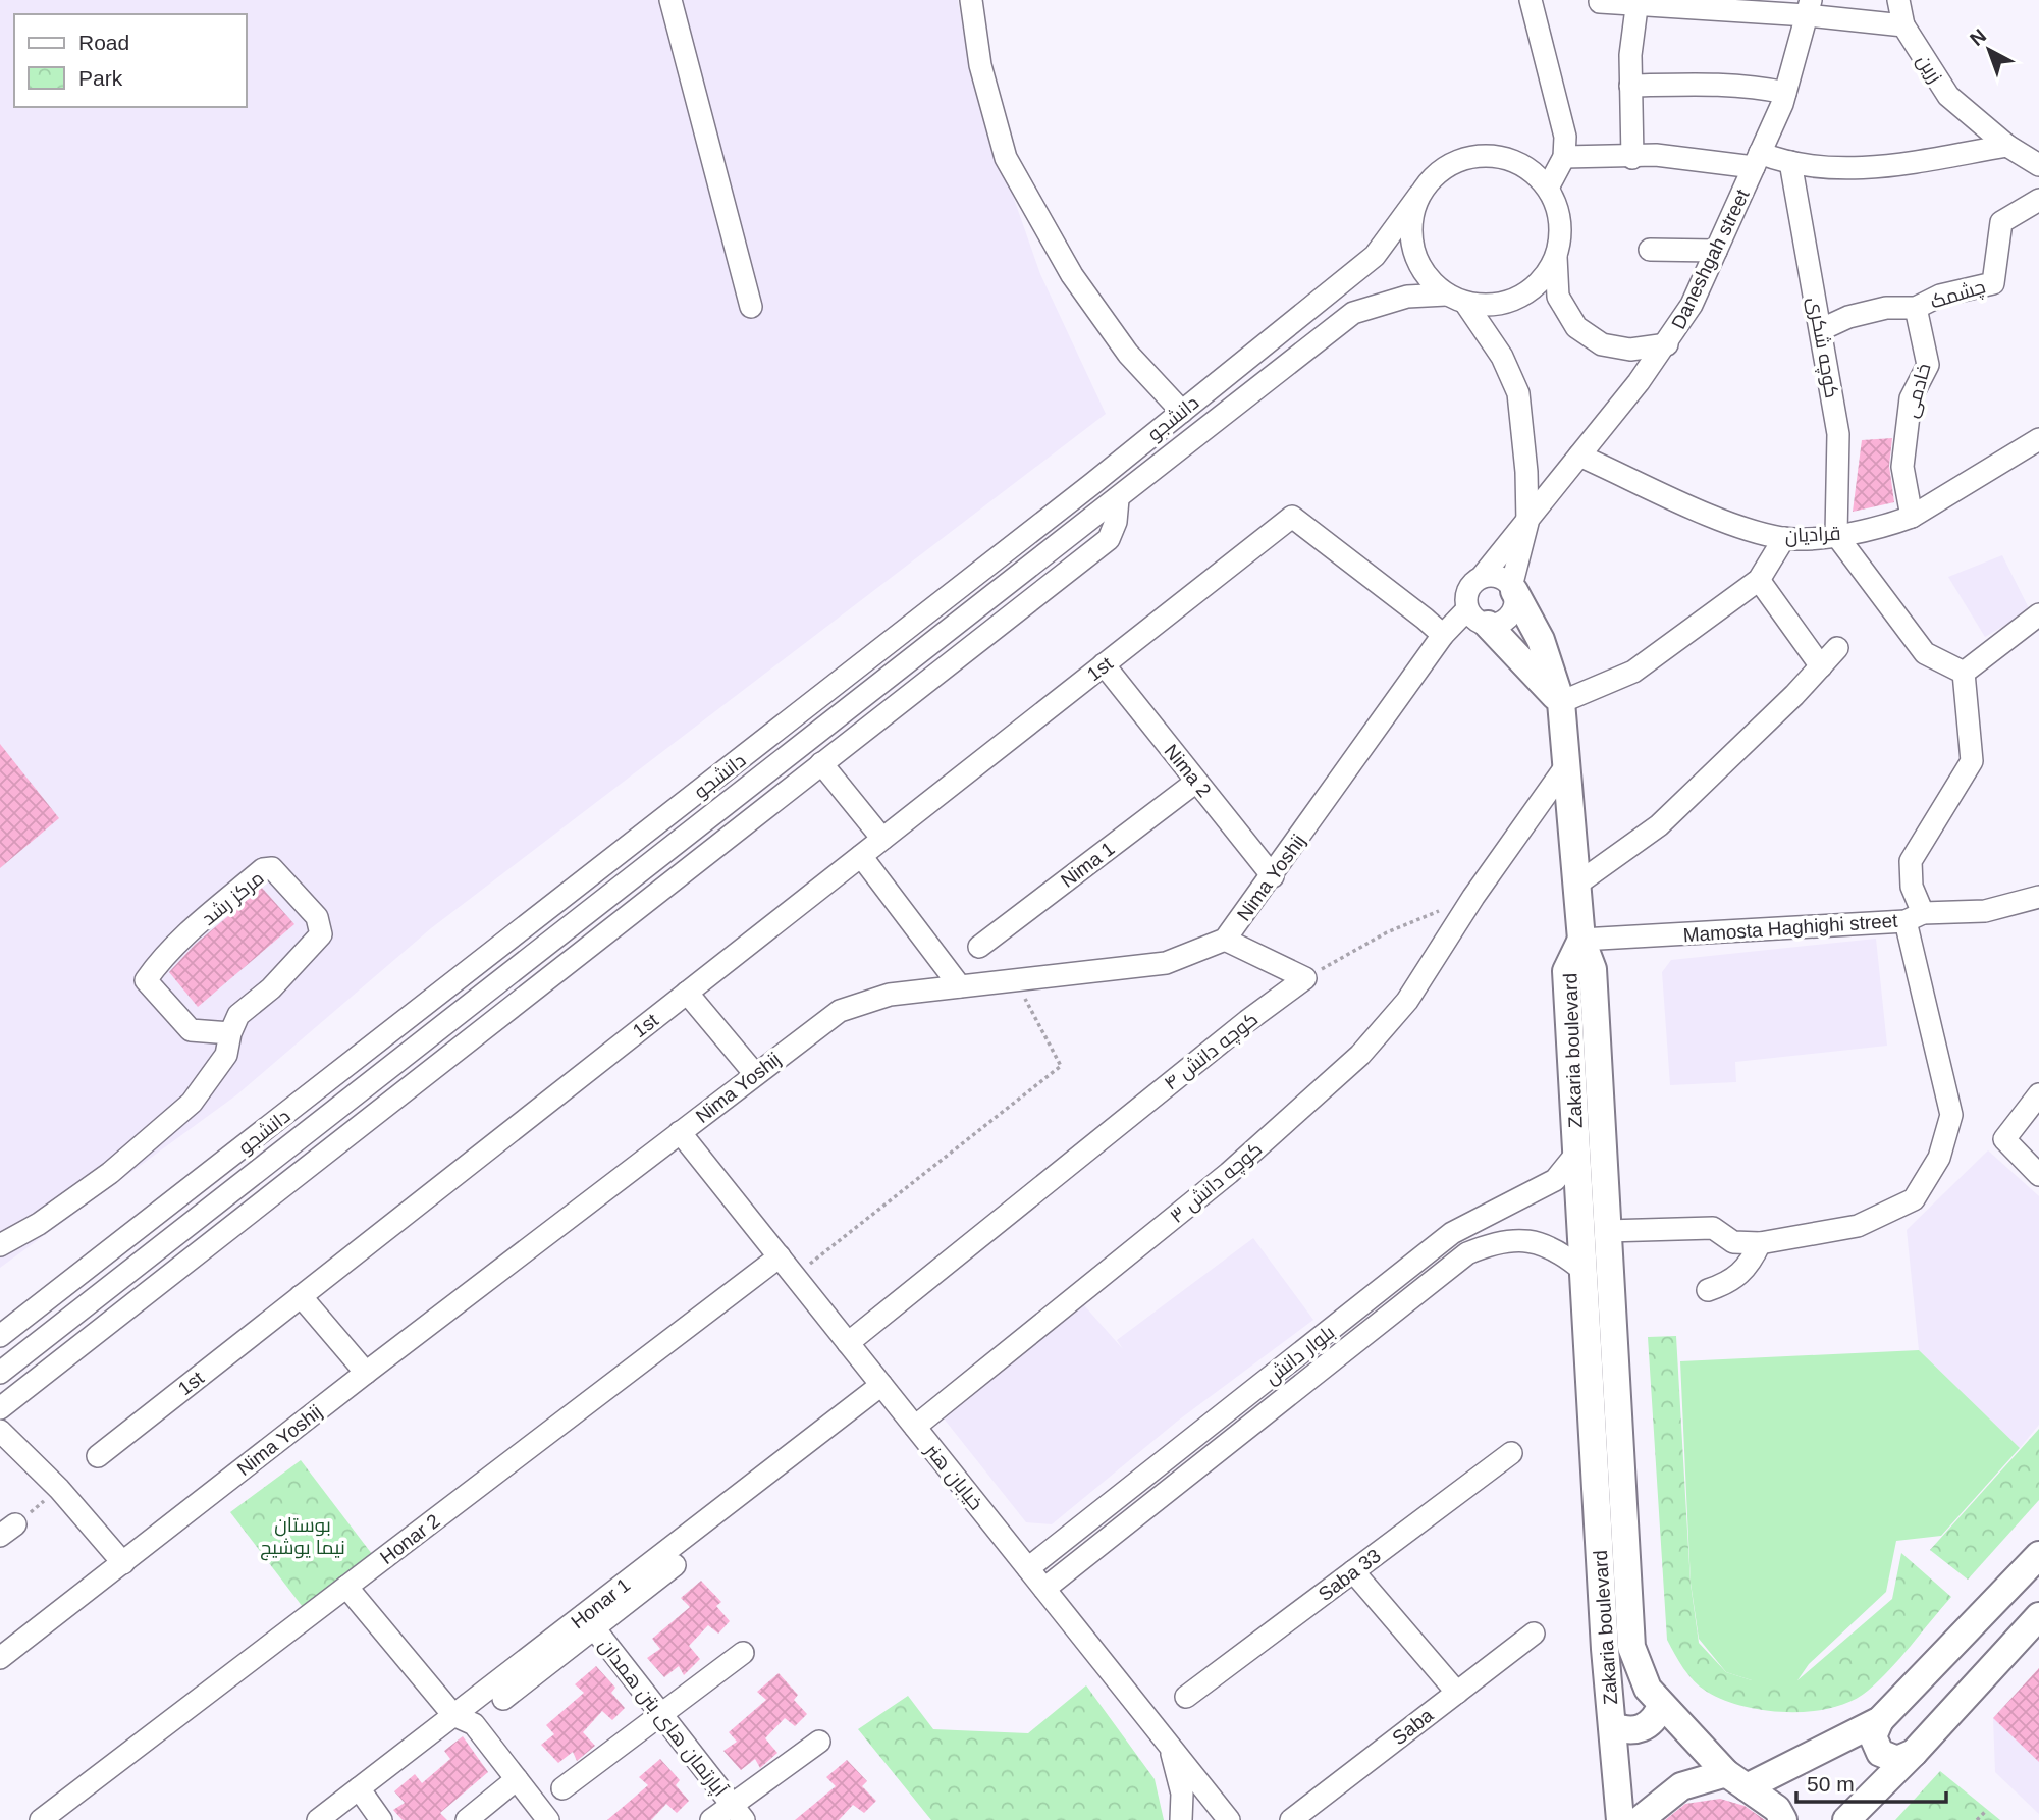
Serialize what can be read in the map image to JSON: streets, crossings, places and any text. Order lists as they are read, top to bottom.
{
  "streets": {
    "main road": ["Zakaria boulevard"],
    "street": [
      "زرین",
      "Daneshgah street",
      "چشمک",
      "کوچه شکری",
      "خادمی",
      "دانشجو",
      "قرادیان",
      "1st",
      "Nima 2",
      "Nima 1",
      "Nima Yoshij",
      "مرکز رشد",
      "Mamosta Haghighi street",
      "کوچه دانش ۴",
      "کوچه دانش ۳",
      "بلوار دانش",
      "خیابان هنر",
      "Honar 2",
      "Saba 33",
      "Honar 1",
      "آپارتمان های بتن همدان",
      "Saba"
    ]
  },
  "crossings": [
    ["Daneshgah street", "قرادیان"],
    ["Daneshgah street", "Nima Yoshij"],
    ["چشمک", "کوچه شکری"],
    ["چشمک", "خادمی"],
    ["کوچه شکری", "قرادیان"],
    ["خادمی", "قرادیان"],
    ["1st", "Nima 2"],
    ["1st", "Nima Yoshij"],
    ["Nima 2", "Nima 1"],
    ["Nima 2", "Nima Yoshij"],
    ["Nima Yoshij", "خیابان هنر"],
    ["Mamosta Haghighi street", "Zakaria boulevard"],
    ["کوچه دانش ۴", "خیابان هنر"],
    ["Zakaria boulevard", "بلوار دانش"],
    ["کوچه دانش ۳", "خیابان هنر"],
    ["بلوار دانش", "خیابان هنر"],
    ["خیابان هنر", "Honar 2"],
    ["خیابان هنر", "Honar 1"],
    ["Honar 1", "آپارتمان های بتن همدان"]
  ],
  "parks": ["بوستان نیما یوشیج"],
  "legend": ["Road", "Park"],
  "scale_bar": "50 m",
  "north": "top left"
}
